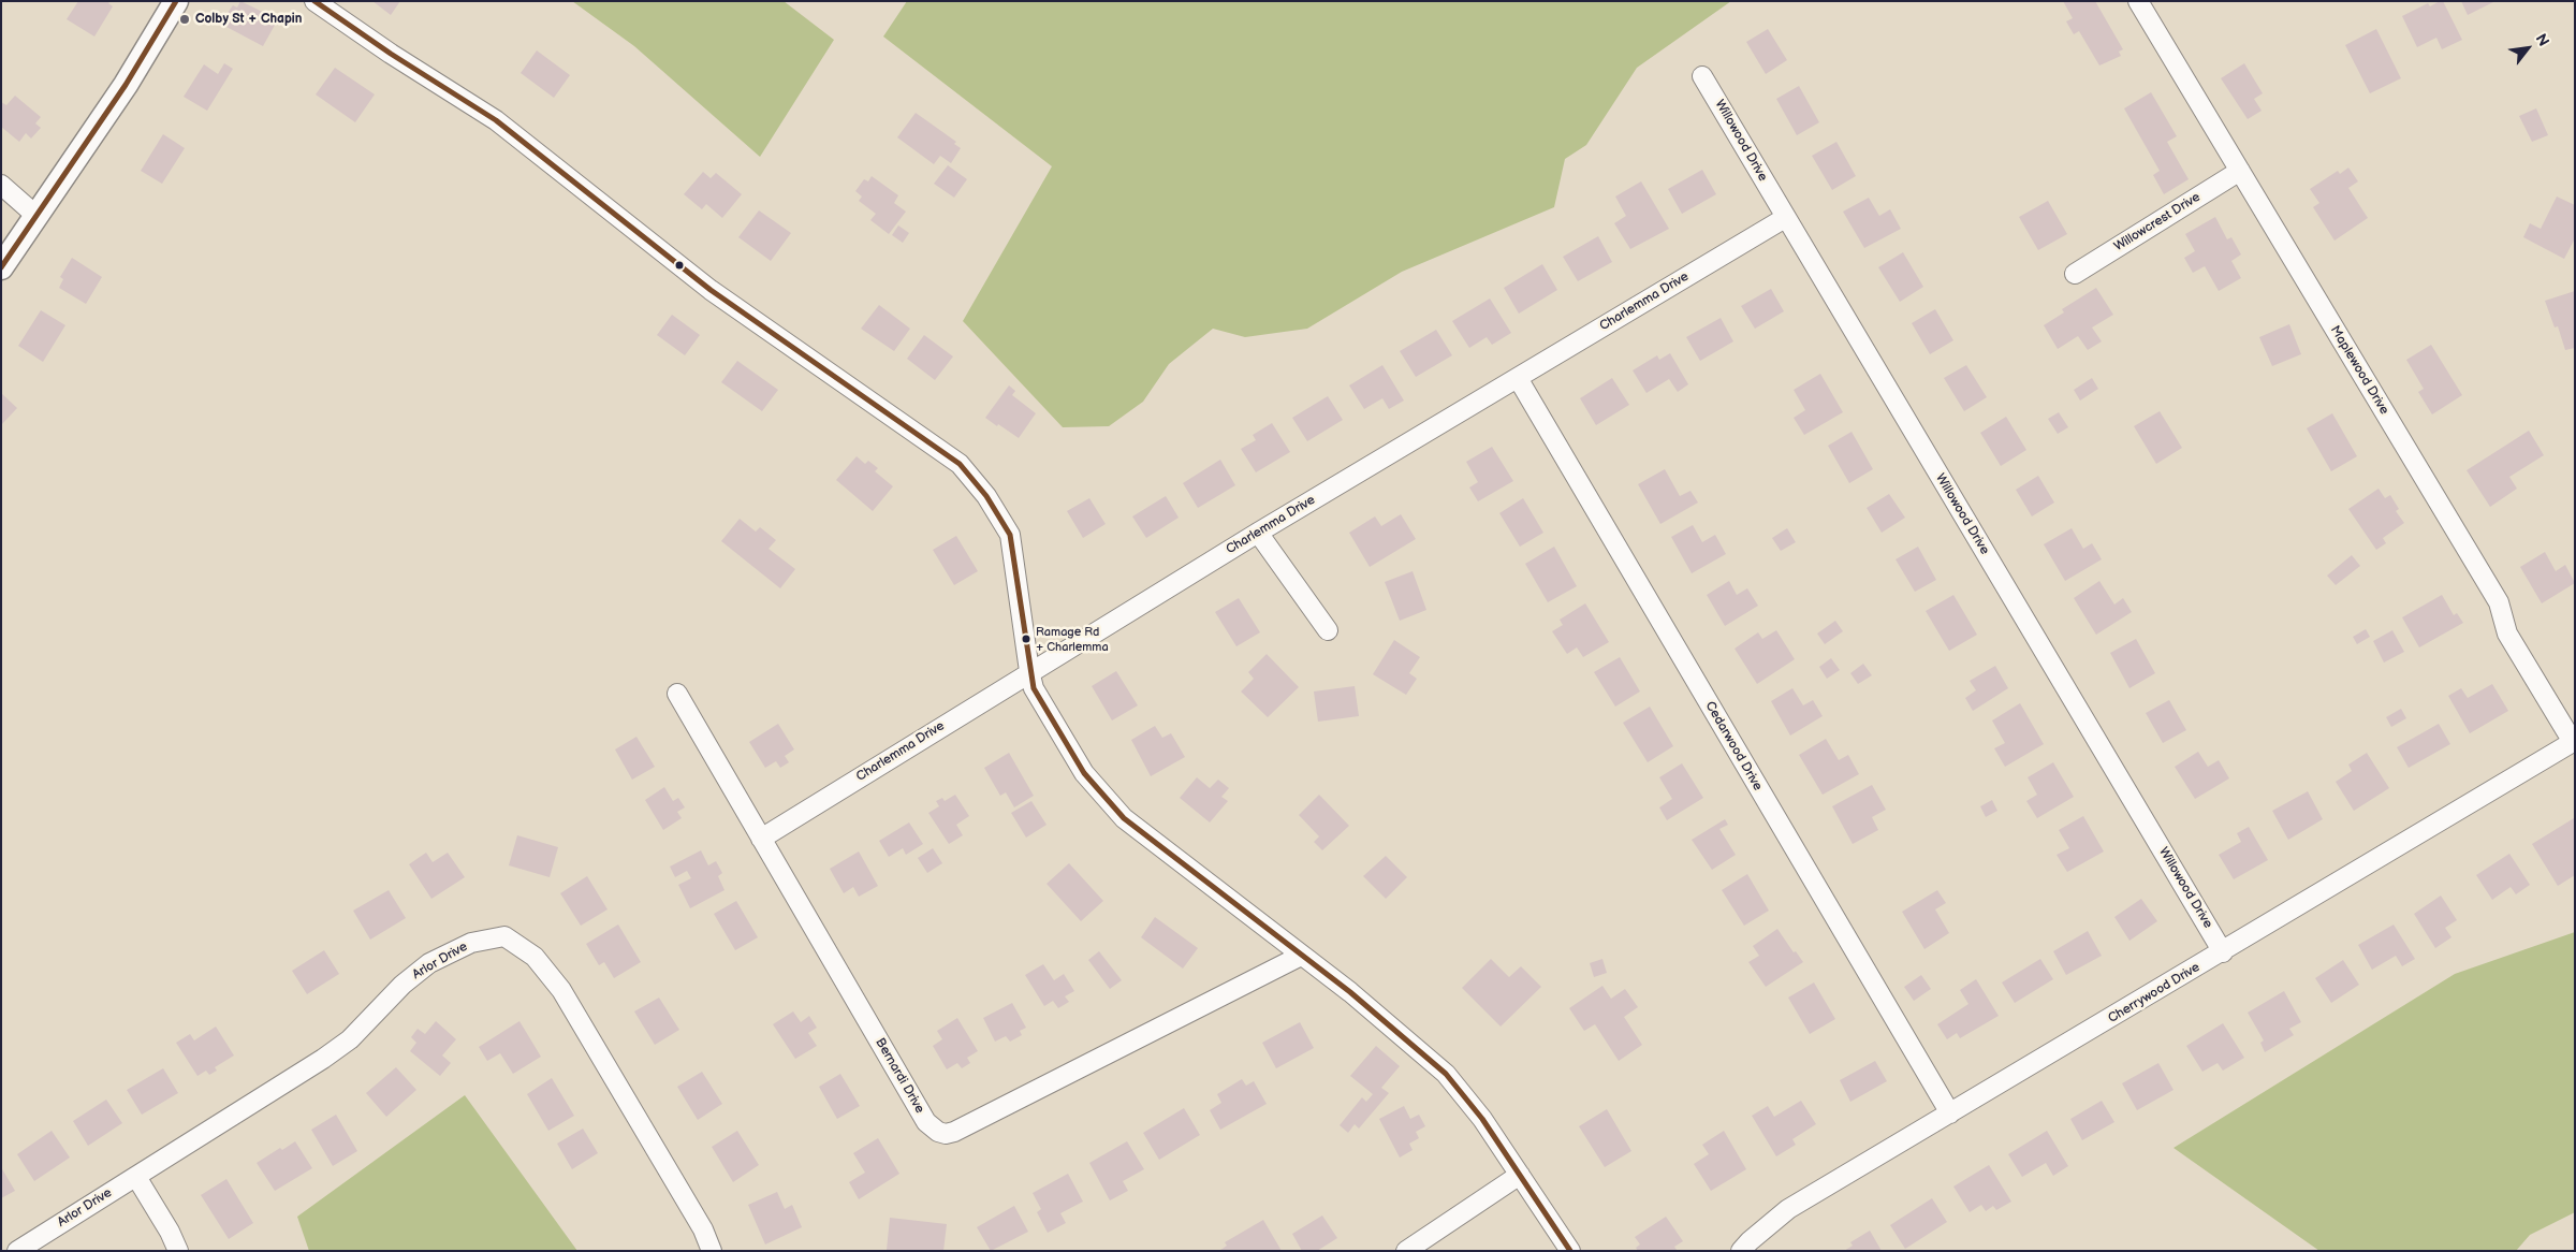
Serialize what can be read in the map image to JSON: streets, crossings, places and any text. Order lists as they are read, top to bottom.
{
  "streets": {
    "street": [
      "Willowood Drive",
      "Willowcrest Drive",
      "Charlemma Drive",
      "Maplewood Drive",
      "Cedarwood Drive",
      "Arlor Drive",
      "Cherrywood Drive",
      "Bernardi Drive"
    ]
  },
  "crossings": [
    ["Willowood Drive", "Charlemma Drive"],
    ["Willowood Drive", "Cherrywood Drive"],
    ["Willowcrest Drive", "Maplewood Drive"],
    ["Charlemma Drive", "Cedarwood Drive"],
    ["Charlemma Drive", "Bernardi Drive"],
    ["Maplewood Drive", "Cherrywood Drive"],
    ["Cedarwood Drive", "Cherrywood Drive"]
  ],
  "places": ["Colby St + Chapin", "Ramage Rd + Charlemma"],
  "north": "top right"
}
